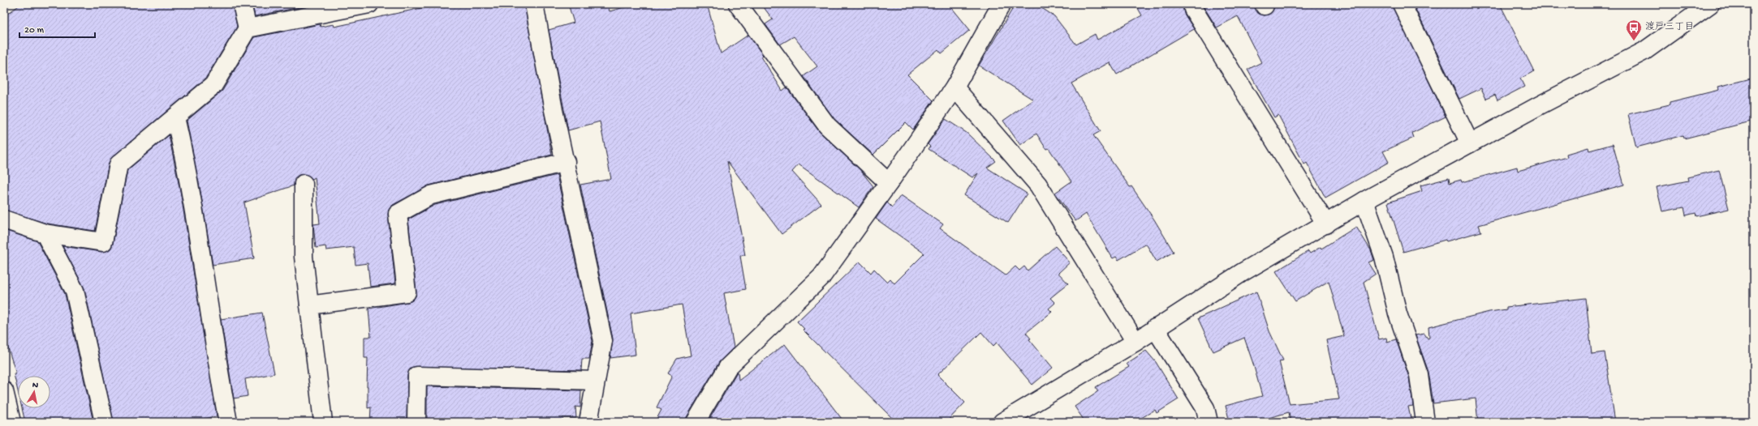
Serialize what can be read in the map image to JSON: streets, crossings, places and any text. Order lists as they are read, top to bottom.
{
  "places": {
    "bus stop": ["渡戸三丁目"]
  },
  "scale_bar": "20 m",
  "north": "top"
}
